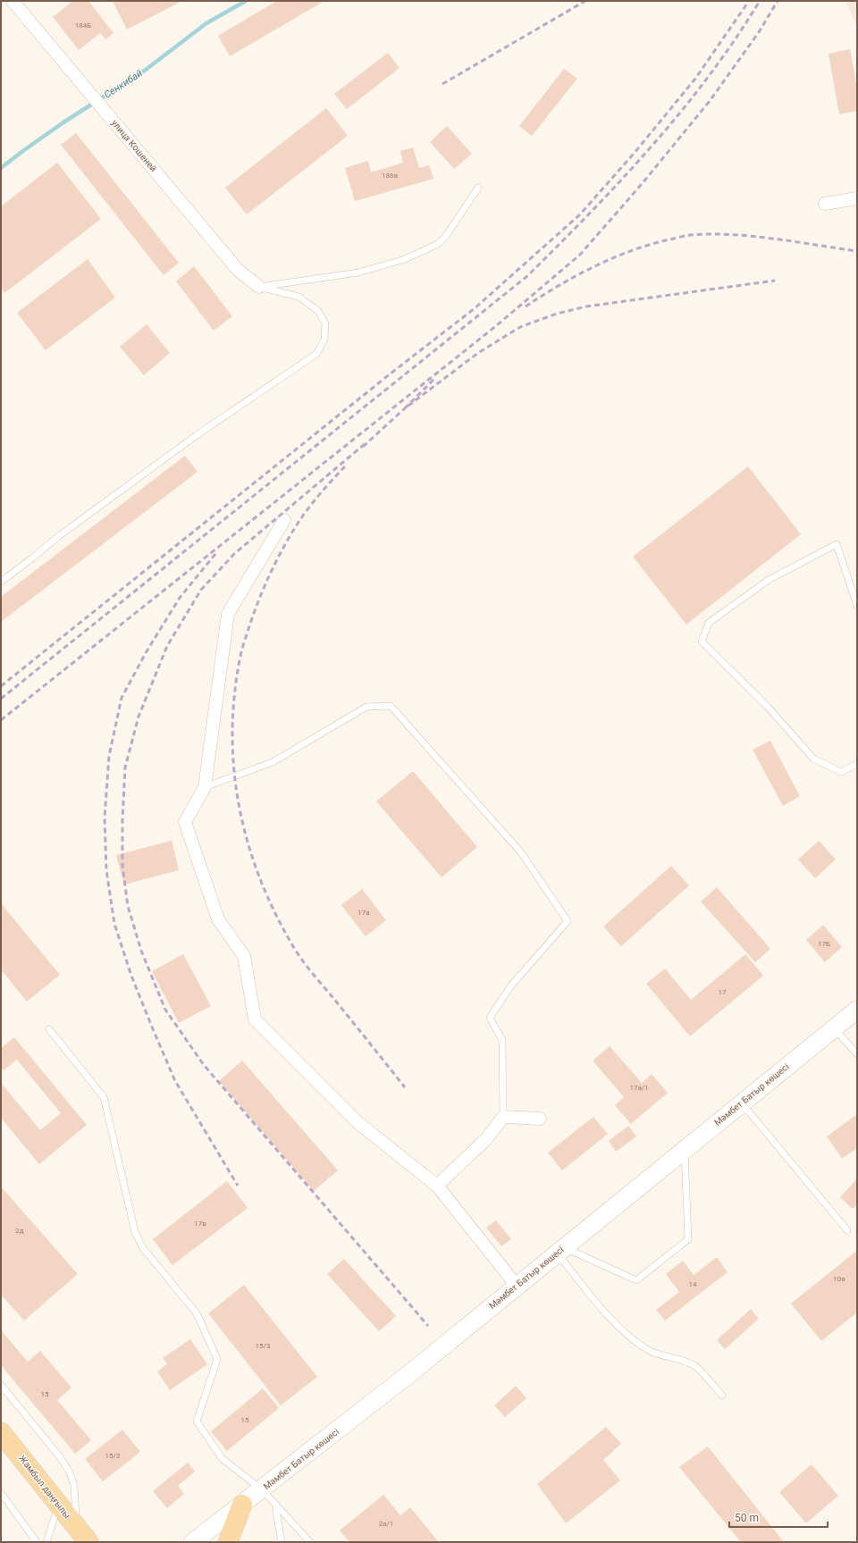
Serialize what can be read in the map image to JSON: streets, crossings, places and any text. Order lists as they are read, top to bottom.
{
  "streets": {
    "main road": ["Мәмбет Батыр көшесі", "Жамбыл даңғылы"],
    "street": ["улица Кошеней"]
  },
  "water": ["Сенкибай"],
  "house_numbers": [
    "184Б",
    "186а",
    "17а",
    "17Б",
    "17",
    "17а/1",
    "17в",
    "2д",
    "10а",
    "14",
    "15/3",
    "15",
    "15",
    "15/2",
    "2а/1"
  ],
  "scale_bar": "50 m"
}
